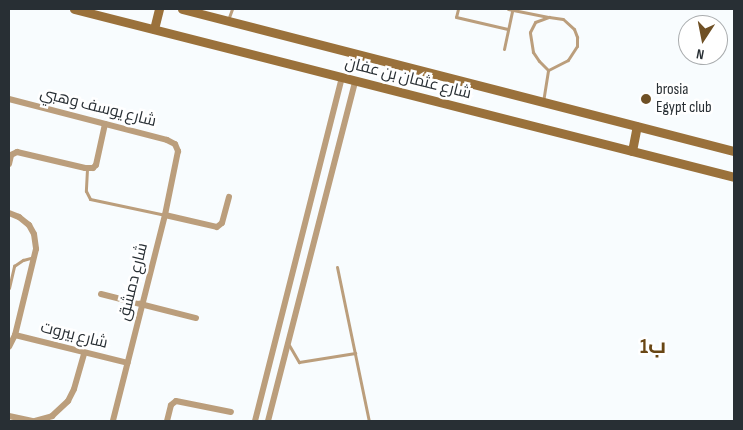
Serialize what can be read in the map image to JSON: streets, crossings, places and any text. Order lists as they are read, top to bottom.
{
  "streets": {
    "main road": ["شارع عثمان بن عفان"],
    "street": ["شارع يوسف وهبي", "شارع دمشق", "شارع بيروت"]
  },
  "crossings": [
    ["شارع يوسف وهبي", "شارع دمشق"],
    ["شارع دمشق", "شارع بيروت"]
  ],
  "districts": ["ب1"],
  "places": ["brosia Egypt club"],
  "north": "bottom"
}
